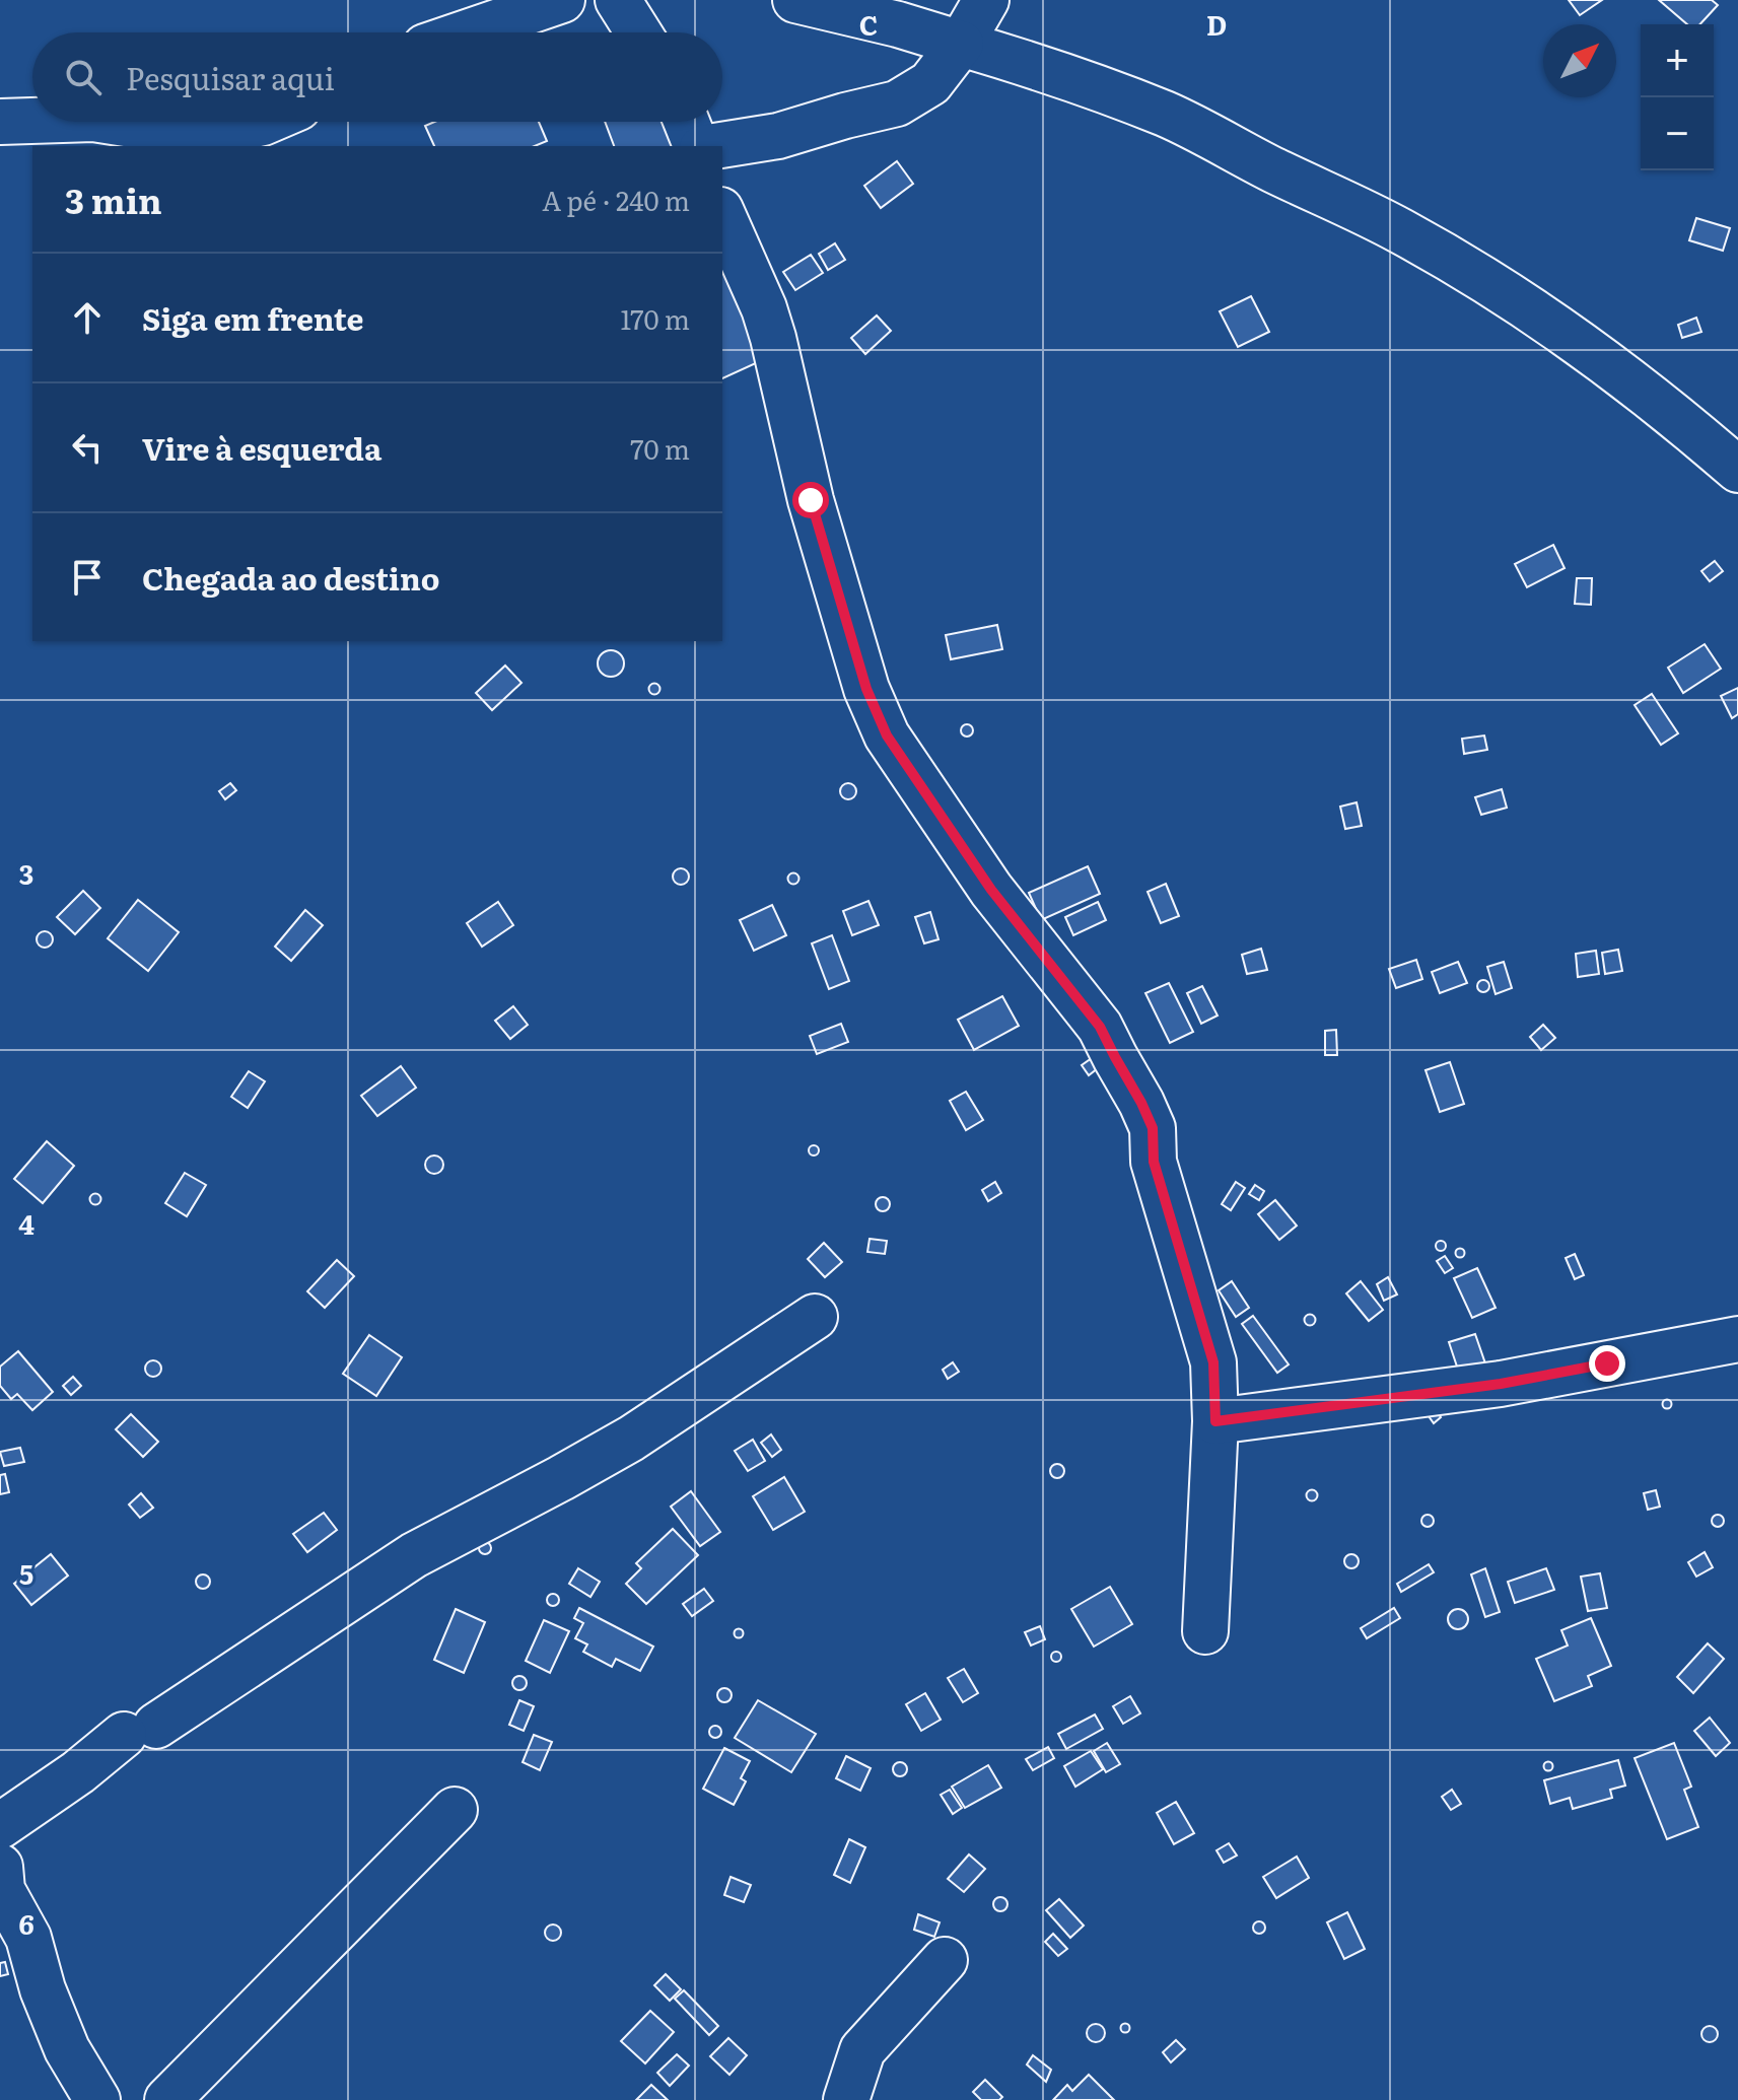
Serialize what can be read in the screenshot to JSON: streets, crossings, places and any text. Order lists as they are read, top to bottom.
{
  "north": "top right",
  "page": {
    "map_buttons": ["+", "−"],
    "search": "Pesquisar aqui",
    "heading": ["3 min", "A pé · 240 m"],
    "list": [
      ["Siga em frente", "170 m"],
      ["Vire à esquerda", "70 m"],
      "Chegada ao destino"
    ]
  },
  "grid": {
    "columns": ["C", "D"],
    "rows": [
      "3",
      "4",
      "5",
      "6"
    ]
  }
}
